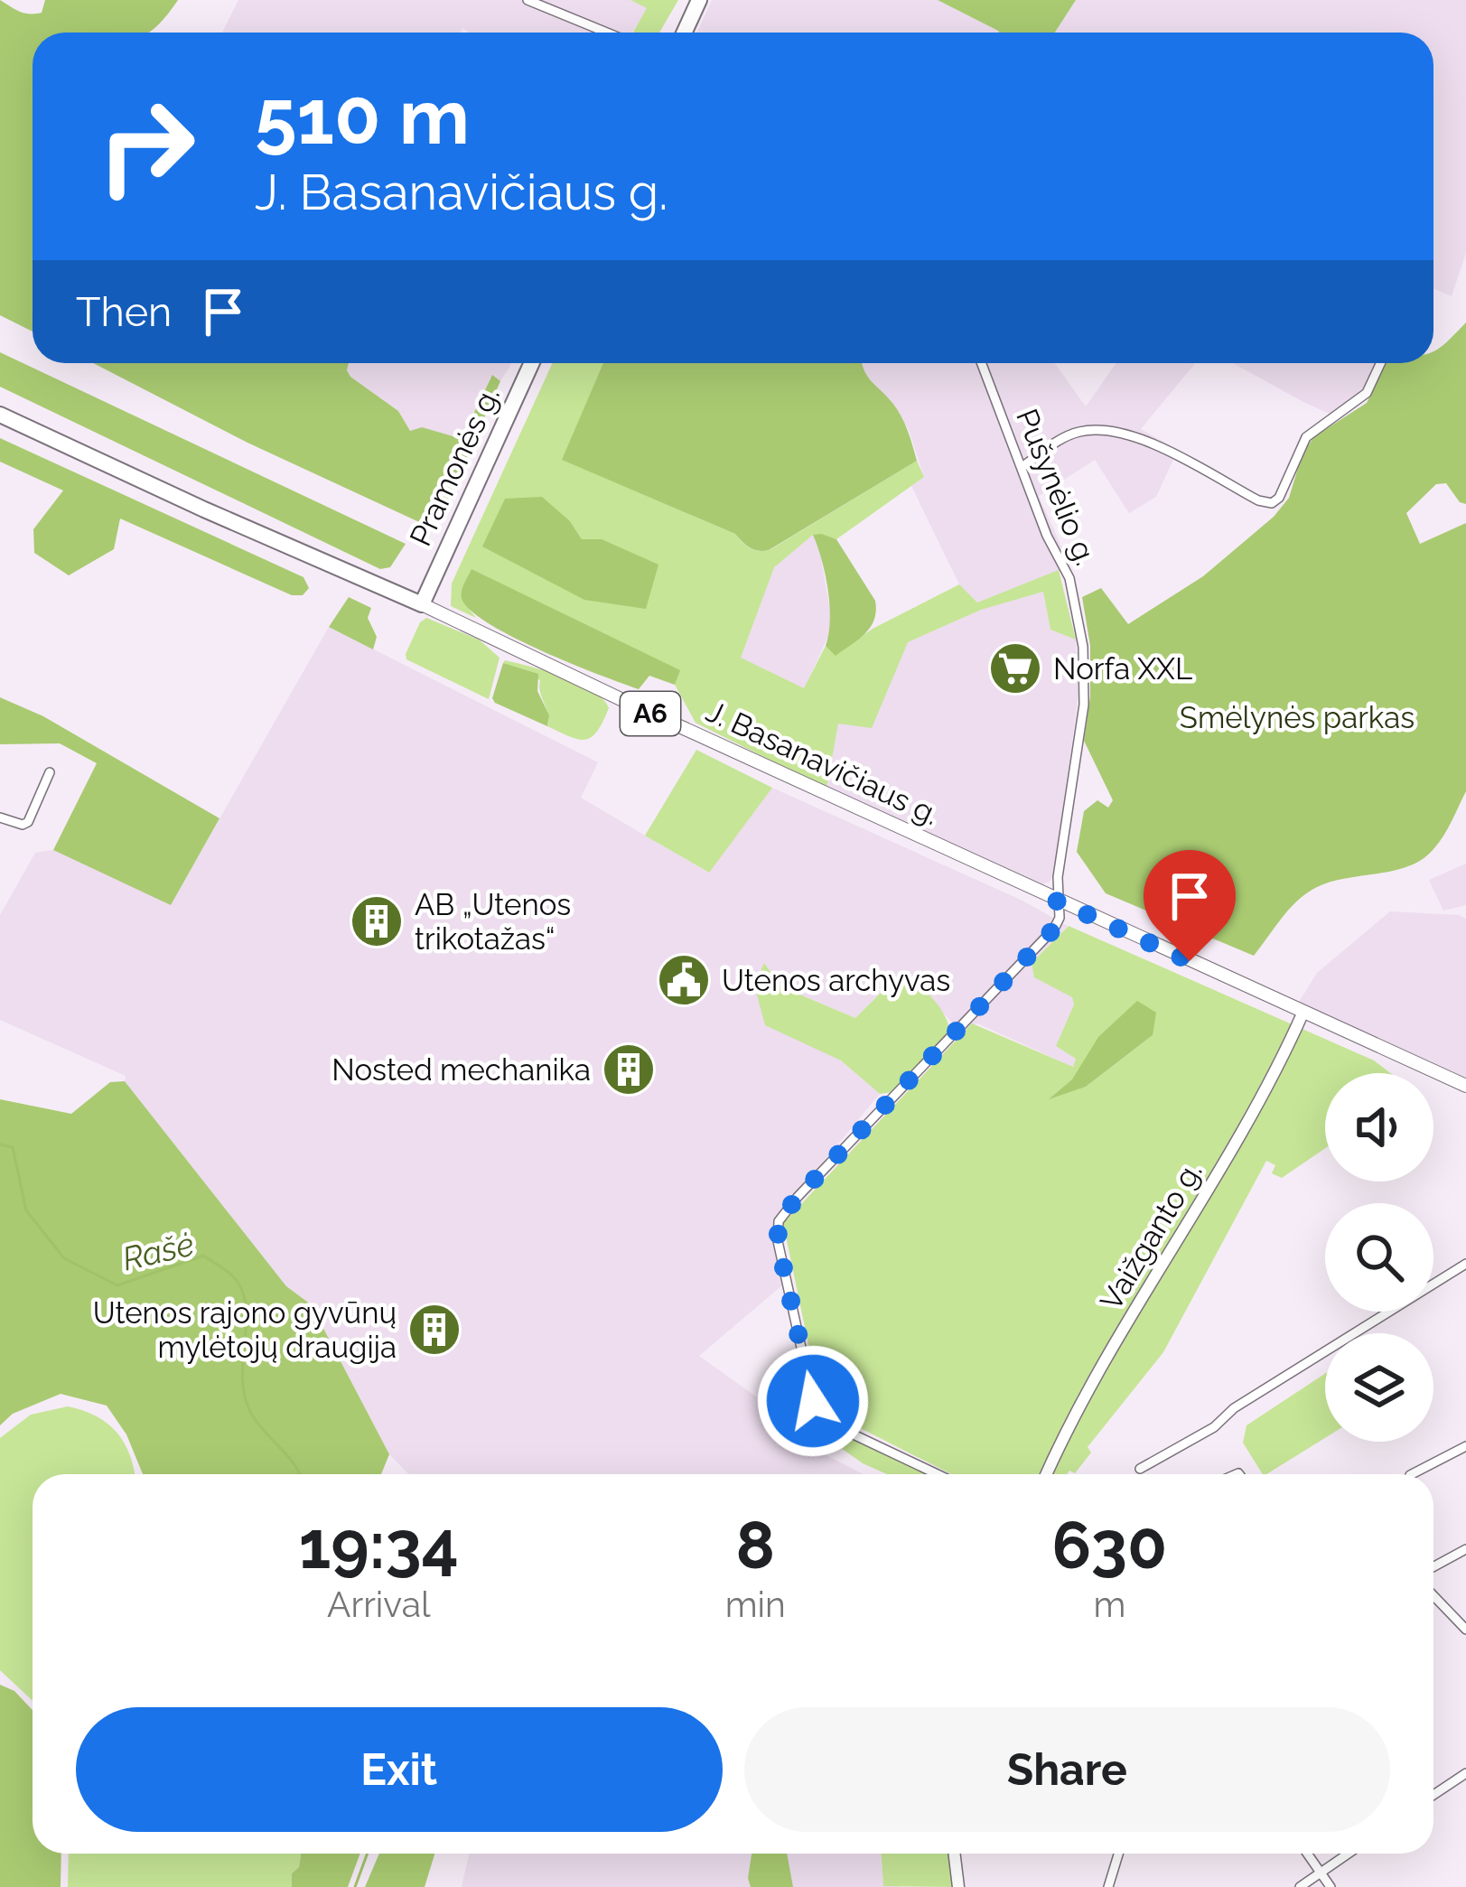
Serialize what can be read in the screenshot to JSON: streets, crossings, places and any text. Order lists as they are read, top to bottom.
{
  "streets": {
    "highway": ["Pramonės g.", "A6", "J. Basanavičiaus g."],
    "main road": ["Vaižganto g."],
    "street": ["Pušynėlio g."]
  },
  "crossings": [
    ["Pramonės g.", "J. Basanavičiaus g."],
    ["Pušynėlio g.", "J. Basanavičiaus g."],
    ["J. Basanavičiaus g.", "Vaižganto g."]
  ],
  "water": ["Rašė"],
  "parks": ["Smėlynės parkas"],
  "places": {
    "supermarket": ["Norfa XXL"],
    "building": ["AB „Utenos trikotažas“", "Nosted mechanika", "Utenos rajono gyvūnų mylėtojų draugija"],
    "public building": ["Utenos archyvas"]
  },
  "page": {
    "turn": ["510 m", "J. Basanavičiaus g."],
    "then": "Then",
    "eta": [
      "19:34",
      "Arrival",
      "8",
      "min",
      "630",
      "m"
    ],
    "buttons": ["Exit", "Share"]
  }
}
